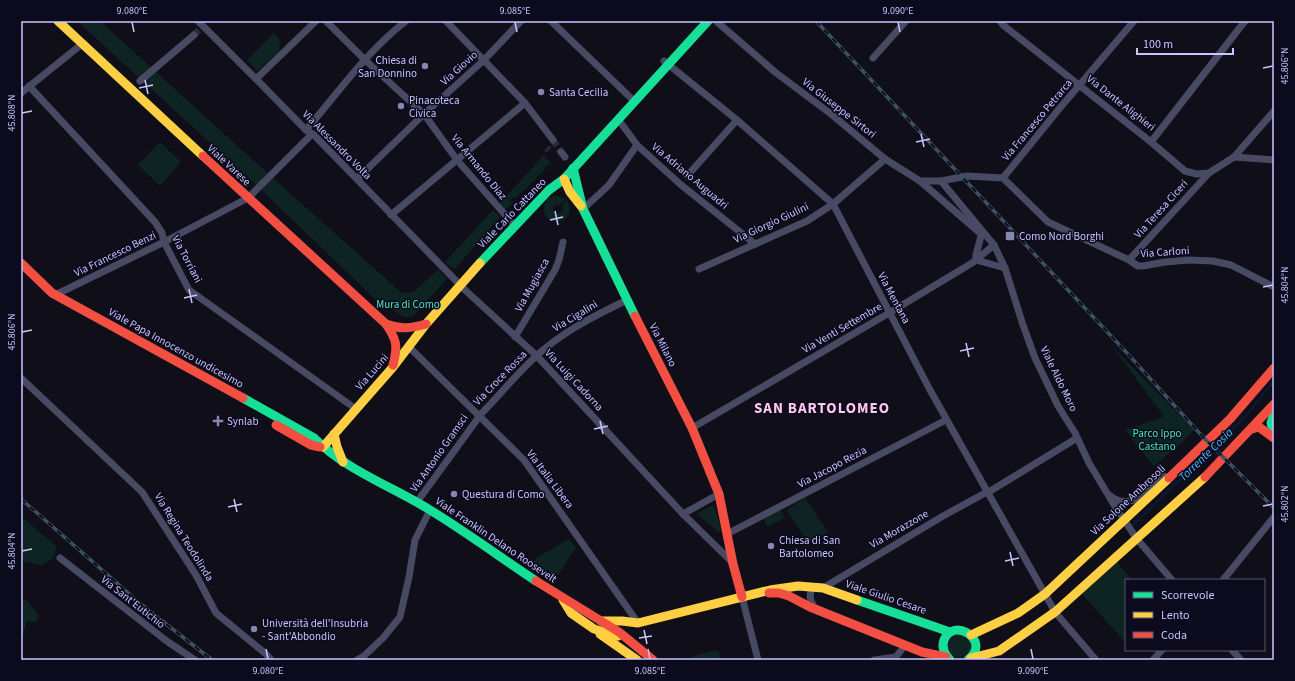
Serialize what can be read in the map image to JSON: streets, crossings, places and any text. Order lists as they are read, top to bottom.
{
  "streets": {
    "main road": [
      "Viale Varese",
      "Viale Carlo Cattaneo",
      "Via Milano",
      "Viale Papa Innocenzo undicesimo",
      "Via Lucini",
      "Via Solone Ambrosoli",
      "Viale Franklin Delano Roosevelt",
      "Viale Giulio Cesare"
    ],
    "street": [
      "Via Giovio",
      "Via Dante Alighieri",
      "Via Giuseppe Sirtori",
      "Via Francesco Petrarca",
      "Via Alessandro Volta",
      "Via Armando Diaz",
      "Via Adriano Auguadri",
      "Via Teresa Ciceri",
      "Via Giorgio Giulini",
      "Via Carloni",
      "Via Francesco Benzi",
      "Via Torriani",
      "Via Mugiasca",
      "Via Mentana",
      "Via Cigalini",
      "Via Venti Settembre",
      "Via Croce Rossa",
      "Viale Aldo Moro",
      "Via Luigi Cadorna",
      "Via Antonio Gramsci",
      "Via Jacopo Rezia",
      "Via Italia Libera",
      "Via Morazzone",
      "Via Regina Teodolinda",
      "Via Sant'Eutichio"
    ]
  },
  "crossings": [
    ["Via Giovio", "Via Alessandro Volta"],
    ["Via Giovio", "Via Armando Diaz"],
    ["Via Dante Alighieri", "Via Francesco Petrarca"],
    ["Via Dante Alighieri", "Via Teresa Ciceri"],
    ["Via Giuseppe Sirtori", "Via Giorgio Giulini"],
    ["Via Giuseppe Sirtori", "Via Venti Settembre"],
    ["Via Francesco Petrarca", "Via Carloni"],
    ["Via Alessandro Volta", "Viale Carlo Cattaneo"],
    ["Via Alessandro Volta", "Via Francesco Benzi"],
    ["Via Alessandro Volta", "Via Luigi Cadorna"],
    ["Viale Varese", "Viale Carlo Cattaneo"],
    ["Viale Varese", "Via Francesco Benzi"],
    ["Viale Varese", "Via Lucini"],
    ["Via Armando Diaz", "Viale Carlo Cattaneo"],
    ["Via Armando Diaz", "Via Francesco Benzi"],
    ["Via Adriano Auguadri", "Viale Carlo Cattaneo"],
    ["Via Adriano Auguadri", "Via Giorgio Giulini"],
    ["Via Teresa Ciceri", "Via Carloni"],
    ["Viale Carlo Cattaneo", "Via Mentana"],
    ["Viale Carlo Cattaneo", "Via Milano"],
    ["Viale Carlo Cattaneo", "Via Lucini"],
    ["Viale Carlo Cattaneo", "Via Luigi Cadorna"],
    ["Via Giorgio Giulini", "Via Mentana"],
    ["Via Francesco Benzi", "Via Torriani"],
    ["Via Francesco Benzi", "Viale Papa Innocenzo undicesimo"],
    ["Via Torriani", "Via Lucini"],
    ["Via Mugiasca", "Via Luigi Cadorna"],
    ["Via Mentana", "Via Venti Settembre"],
    ["Via Mentana", "Via Jacopo Rezia"],
    ["Via Mentana", "Via Solone Ambrosoli"],
    ["Via Mentana", "Via Morazzone"],
    ["Via Cigalini", "Via Milano"],
    ["Via Cigalini", "Via Croce Rossa"],
    ["Via Cigalini", "Via Luigi Cadorna"],
    ["Via Venti Settembre", "Via Milano"],
    ["Via Venti Settembre", "Viale Aldo Moro"],
    ["Via Milano", "Via Luigi Cadorna"],
    ["Via Milano", "Via Jacopo Rezia"],
    ["Via Milano", "Viale Giulio Cesare"],
    ["Viale Papa Innocenzo undicesimo", "Via Lucini"],
    ["Viale Papa Innocenzo undicesimo", "Via Antonio Gramsci"],
    ["Viale Papa Innocenzo undicesimo", "Viale Franklin Delano Roosevelt"],
    ["Via Lucini", "Via Italia Libera"],
    ["Via Croce Rossa", "Via Luigi Cadorna"],
    ["Via Croce Rossa", "Via Antonio Gramsci"],
    ["Via Croce Rossa", "Via Italia Libera"],
    ["Viale Aldo Moro", "Via Solone Ambrosoli"],
    ["Viale Aldo Moro", "Via Morazzone"],
    ["Via Antonio Gramsci", "Via Italia Libera"],
    ["Via Antonio Gramsci", "Viale Franklin Delano Roosevelt"],
    ["Via Morazzone", "Viale Giulio Cesare"]
  ],
  "districts": ["SAN BARTOLOMEO"],
  "water": ["Torrente Cosia"],
  "parks": ["Mura di Como", "Parco Ippo Castano"],
  "places": {
    "other": [
      "Chiesa di San Donnino",
      "Santa Cecilia",
      "Pinacoteca Civica",
      "Questura di Como",
      "Chiesa di San Bartolomeo",
      "Università dell'Insubria - Sant'Abbondio"
    ],
    "transit": ["Como Nord Borghi"],
    "health": ["Synlab"]
  },
  "legend": ["Scorrevole", "Lento", "Coda"],
  "scale_bar": "100 m",
  "coordinates": [
    "9.080°E",
    "9.085°E",
    "9.090°E",
    "45.806°N",
    "45.808°N",
    "45.804°N",
    "45.802°N"
  ]
}
